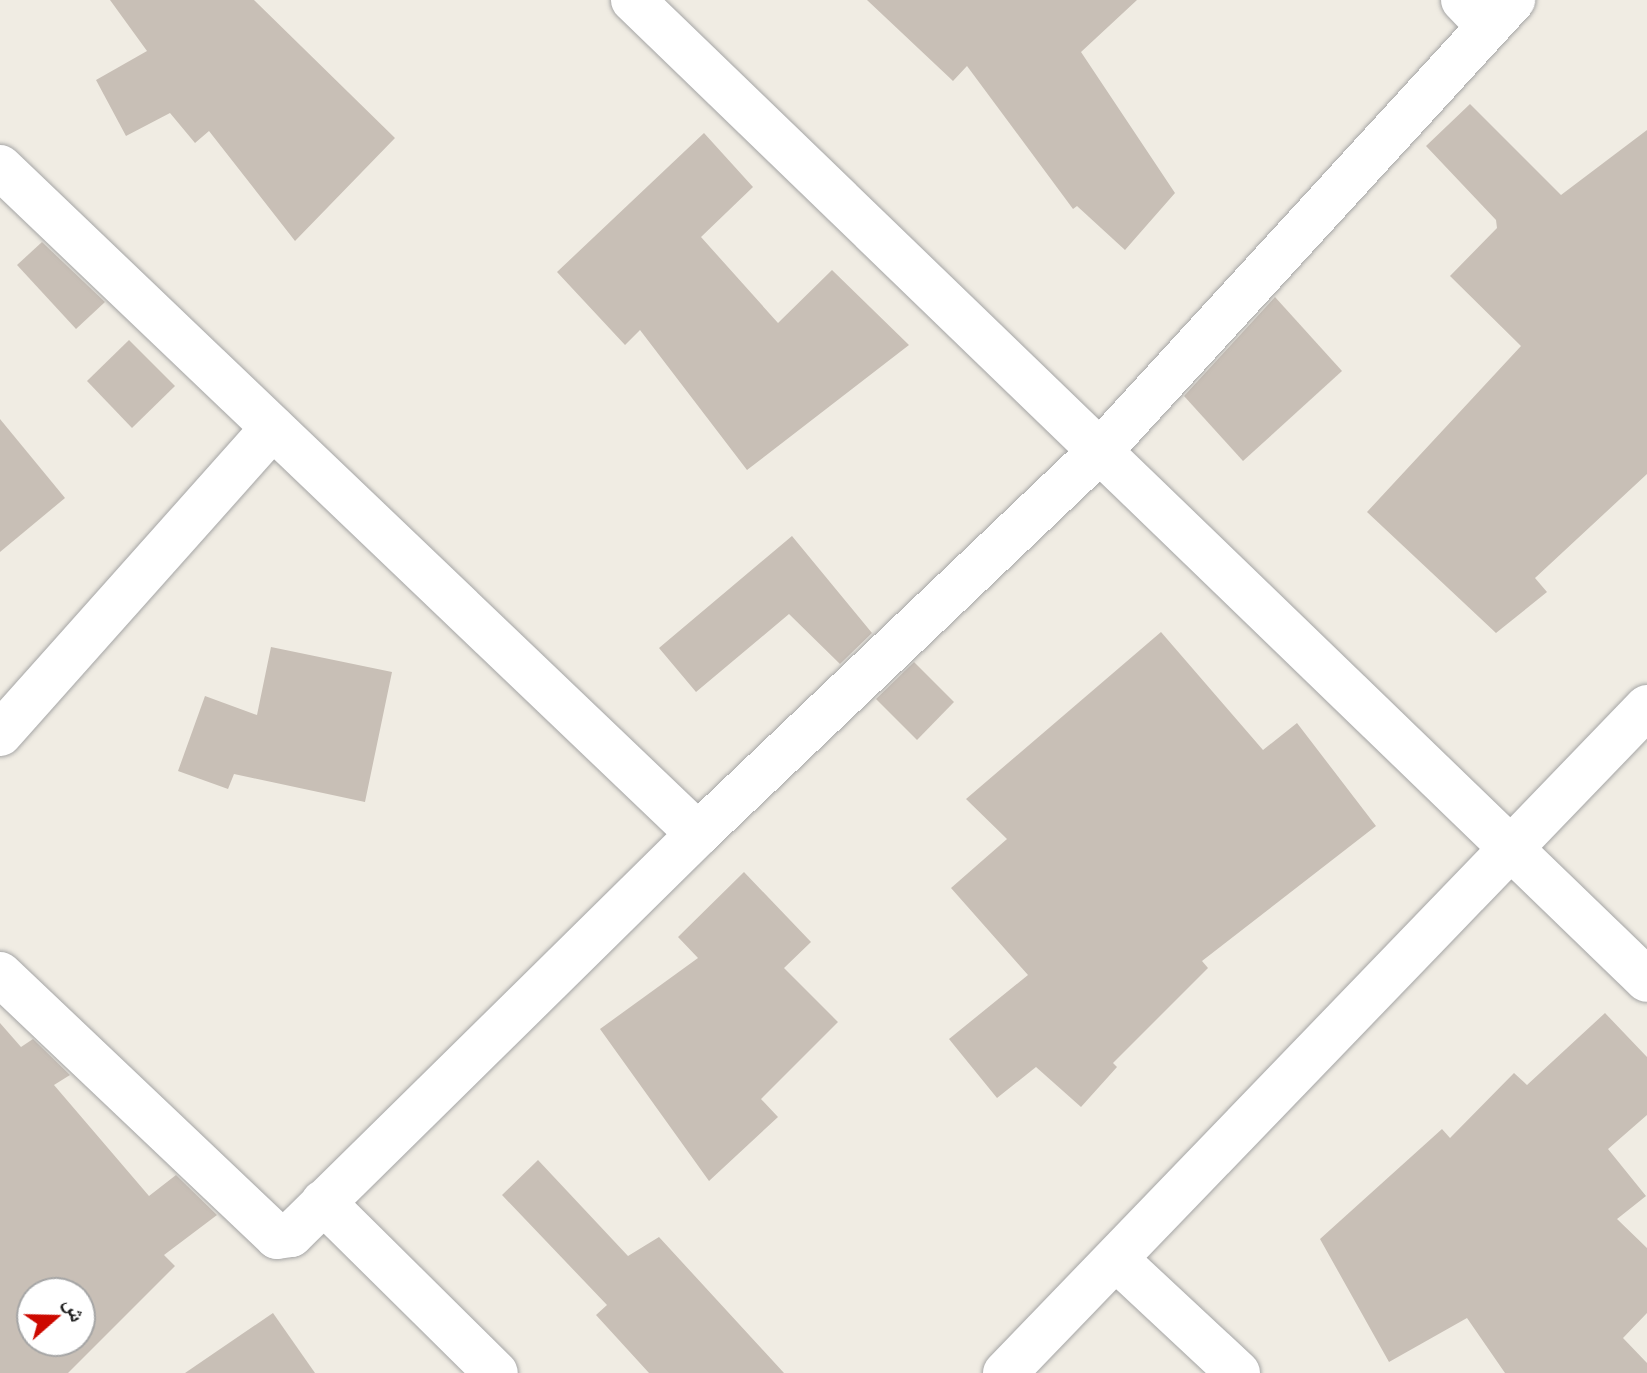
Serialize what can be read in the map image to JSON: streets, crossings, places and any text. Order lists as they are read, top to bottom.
{
  "north": "right"
}
